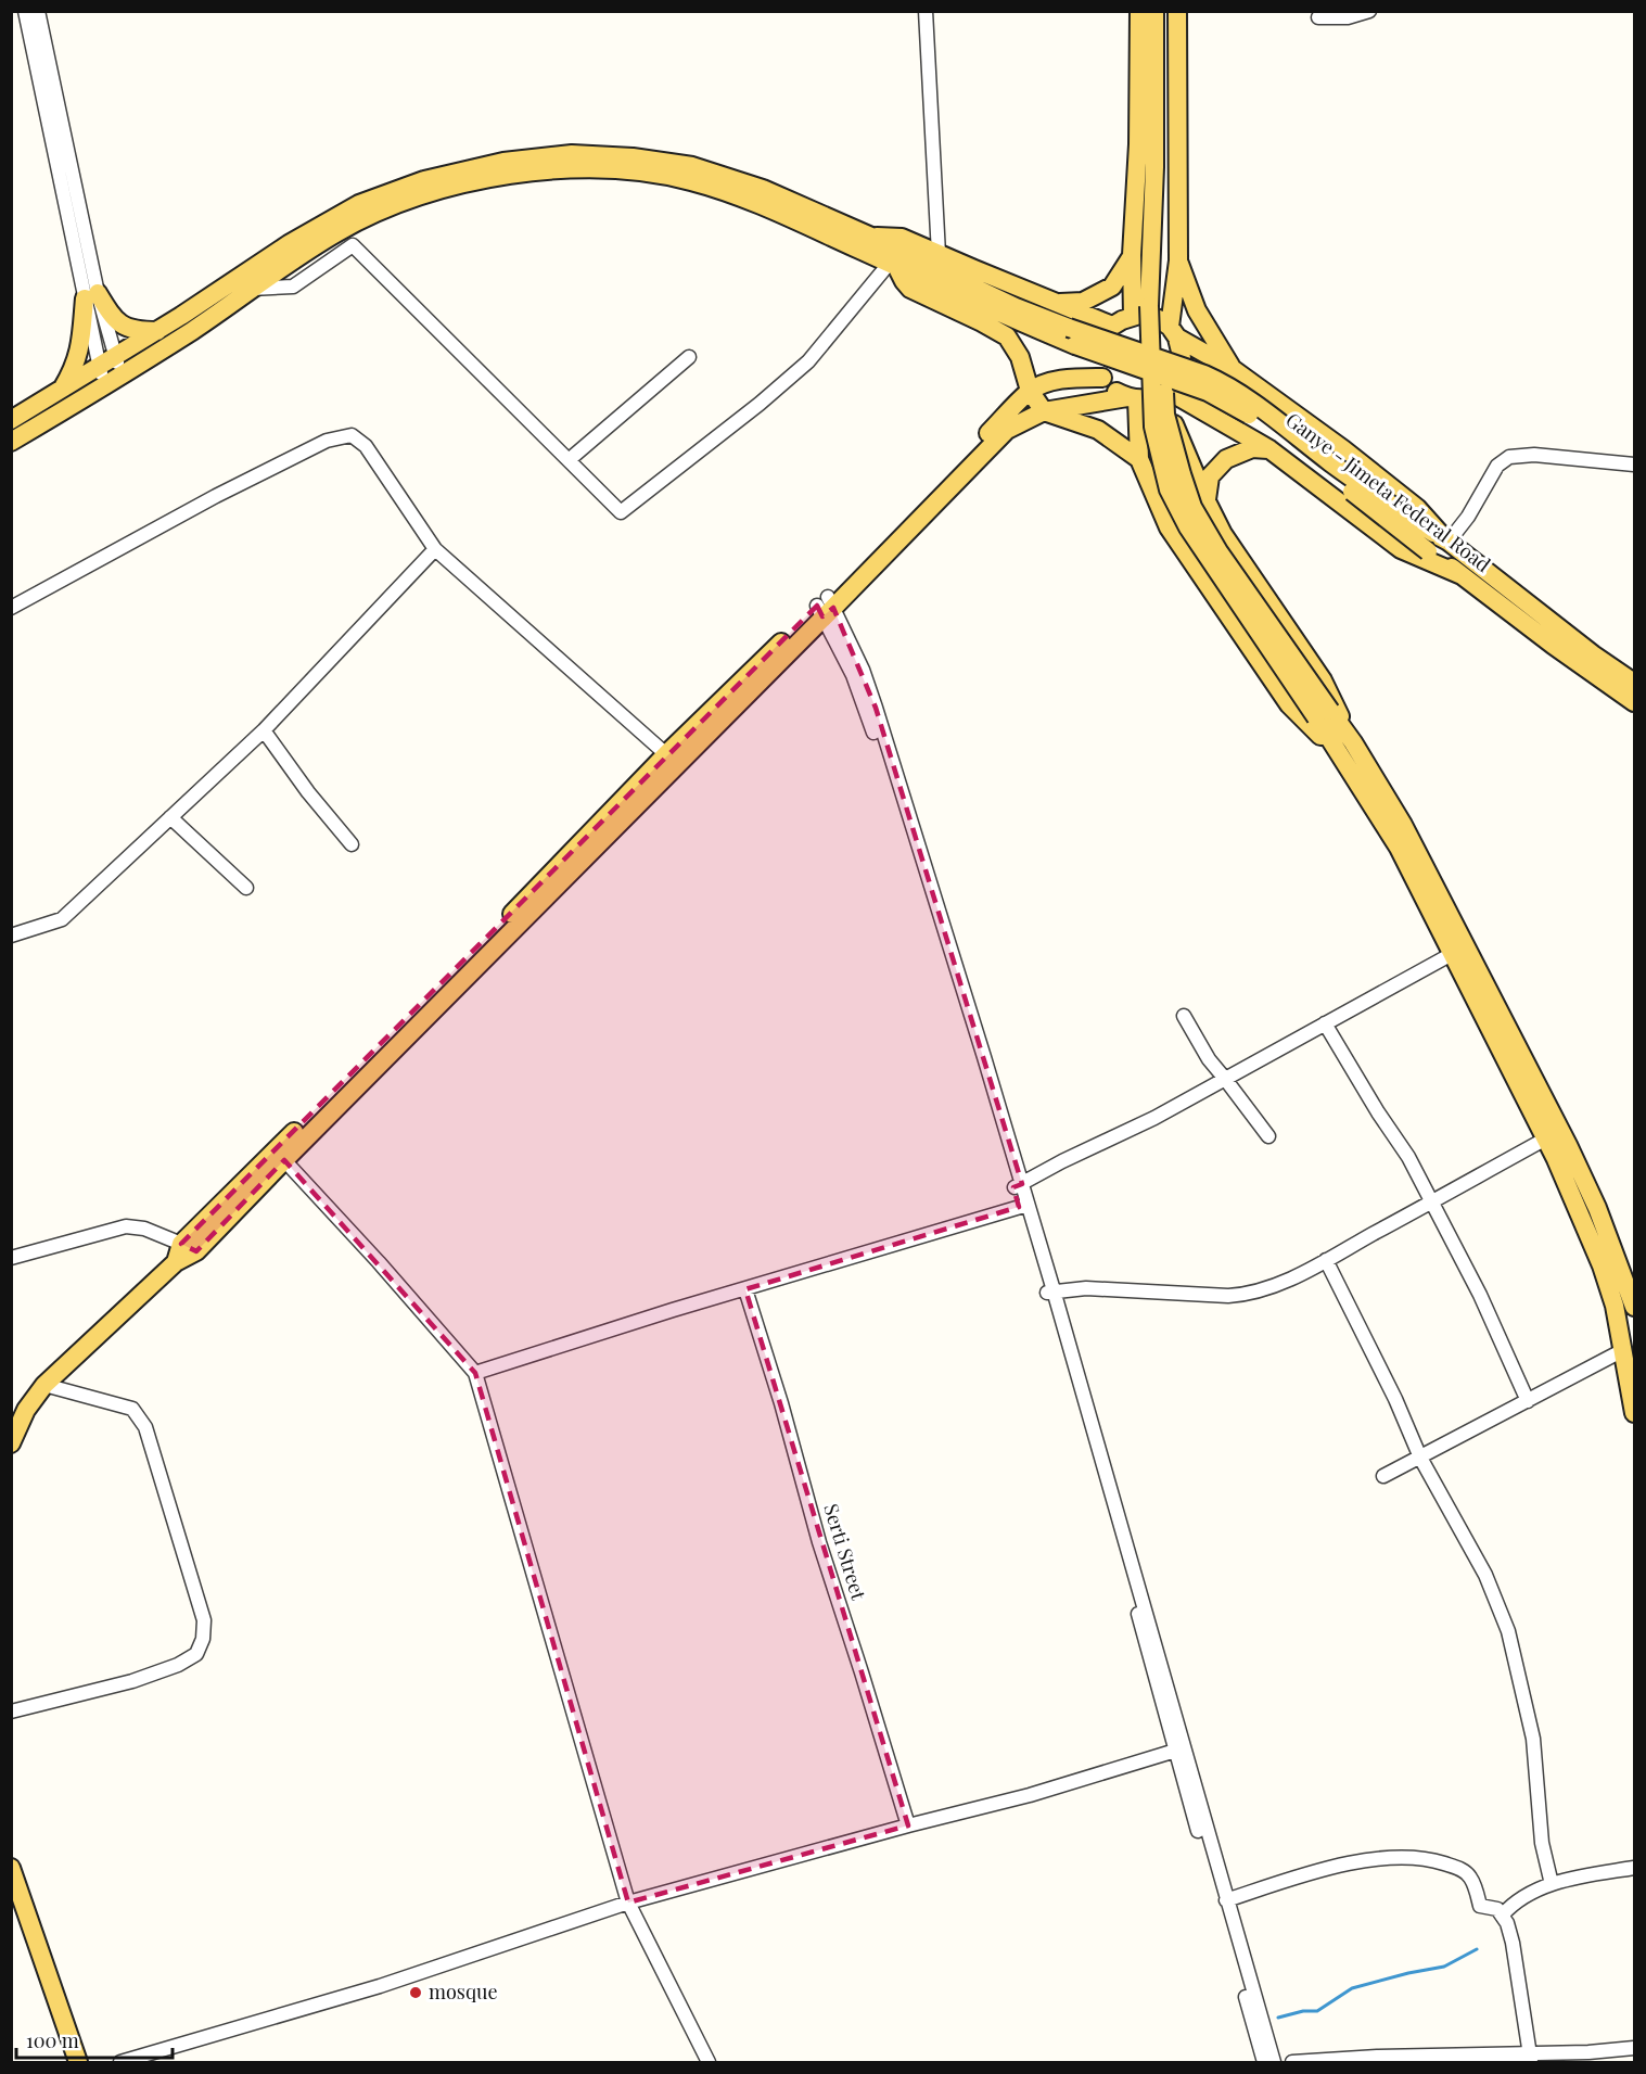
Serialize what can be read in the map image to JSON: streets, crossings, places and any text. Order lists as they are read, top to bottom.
{
  "streets": {
    "main road": ["Ganye - Jimeta Federal Road"],
    "street": ["Serti Street"]
  },
  "places": ["mosque"],
  "scale_bar": "100 m"
}
